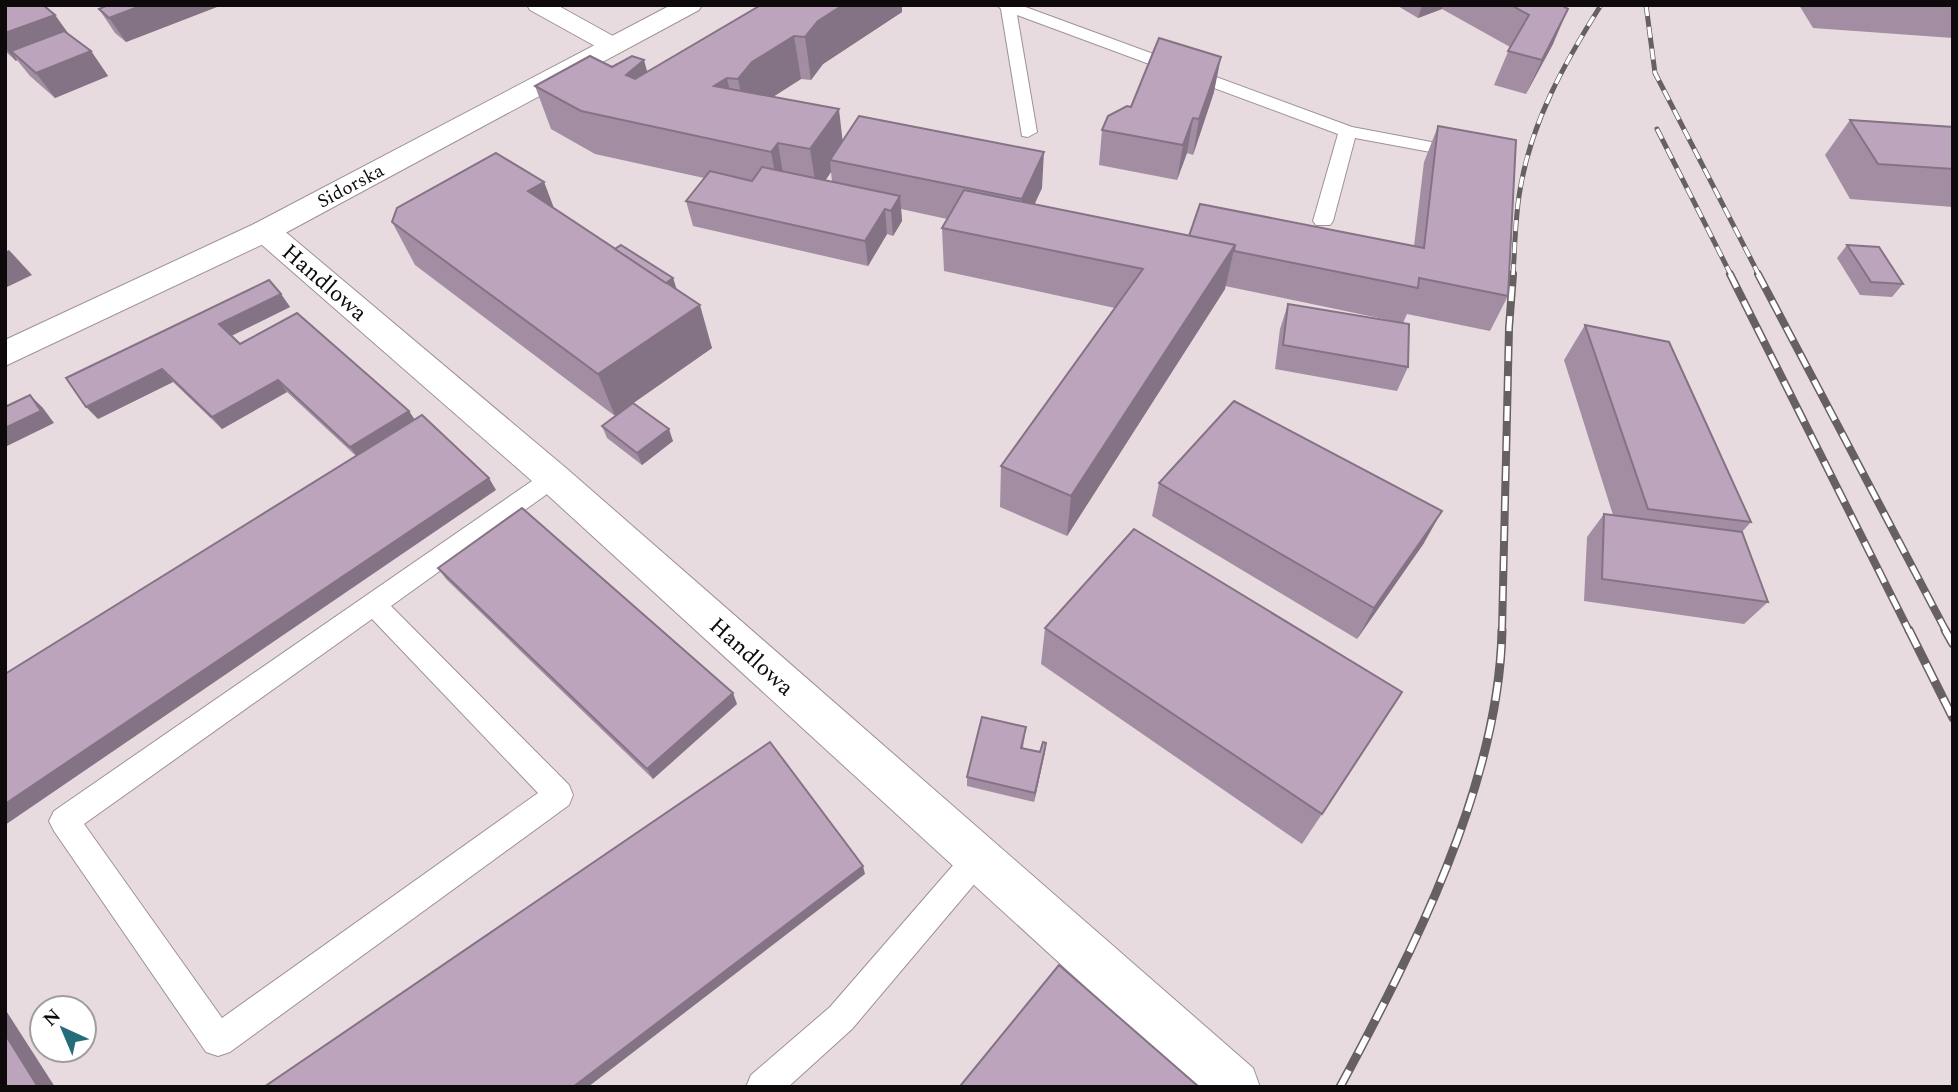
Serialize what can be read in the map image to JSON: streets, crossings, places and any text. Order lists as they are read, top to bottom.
{
  "streets": {
    "street": ["Sidorska", "Handlowa"]
  },
  "crossings": [
    ["Sidorska", "Handlowa"]
  ],
  "north": "top left"
}
